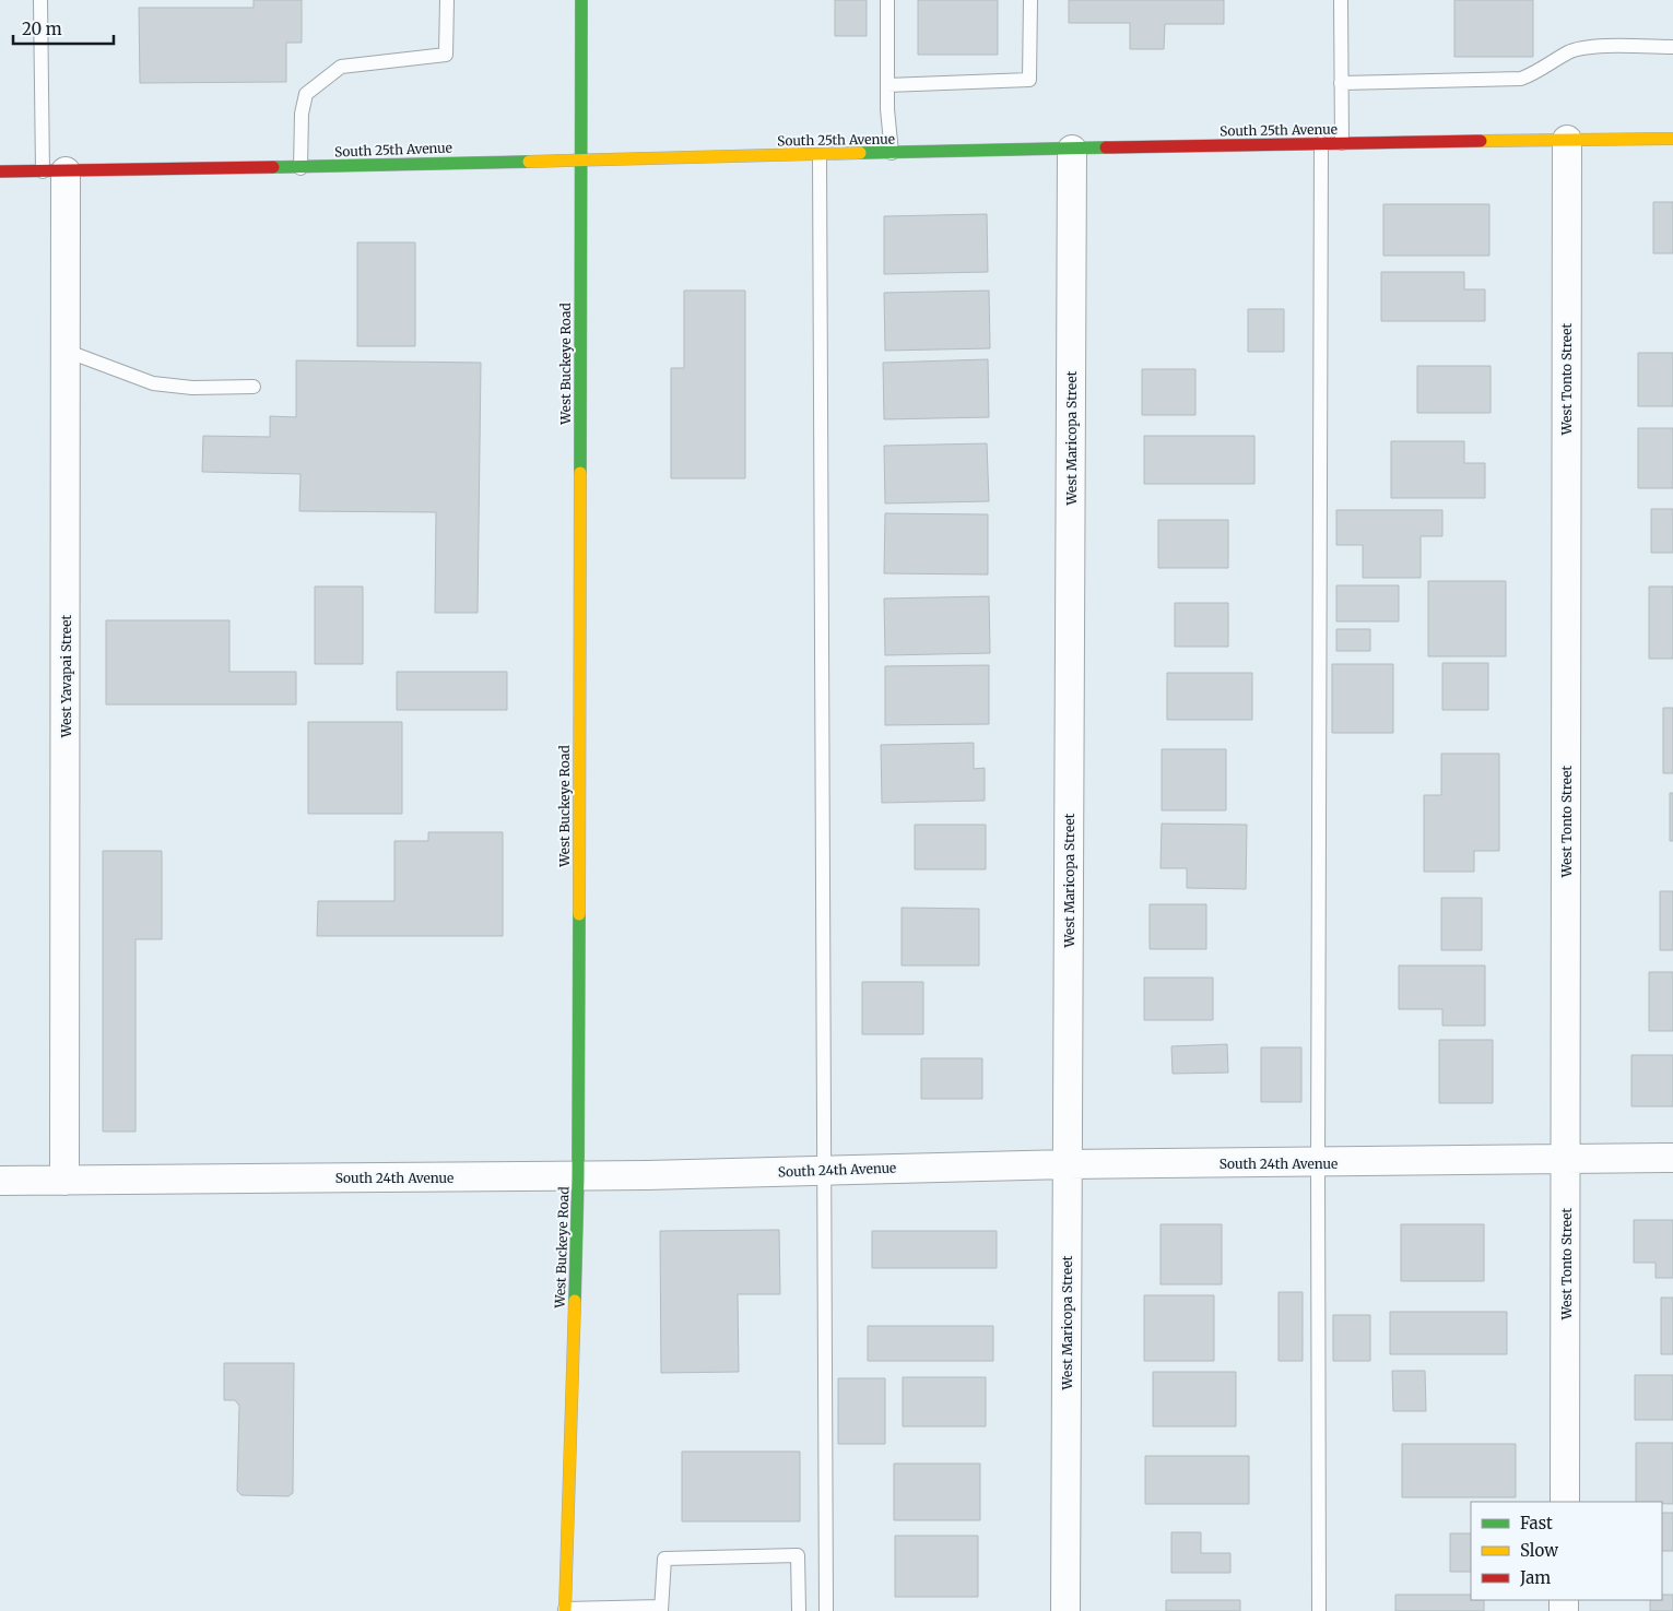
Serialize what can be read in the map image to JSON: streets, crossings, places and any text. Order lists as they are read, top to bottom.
{
  "streets": {
    "street": [
      "South 25th Avenue",
      "West Buckeye Road",
      "West Tonto Street",
      "West Maricopa Street",
      "West Yavapai Street",
      "South 24th Avenue"
    ]
  },
  "crossings": [
    ["South 25th Avenue", "West Buckeye Road"],
    ["South 25th Avenue", "West Tonto Street"],
    ["South 25th Avenue", "West Maricopa Street"],
    ["South 25th Avenue", "West Yavapai Street"],
    ["West Buckeye Road", "South 24th Avenue"],
    ["West Tonto Street", "South 24th Avenue"],
    ["West Maricopa Street", "South 24th Avenue"],
    ["West Yavapai Street", "South 24th Avenue"]
  ],
  "legend": ["Fast", "Slow", "Jam"],
  "scale_bar": "20 m"
}
